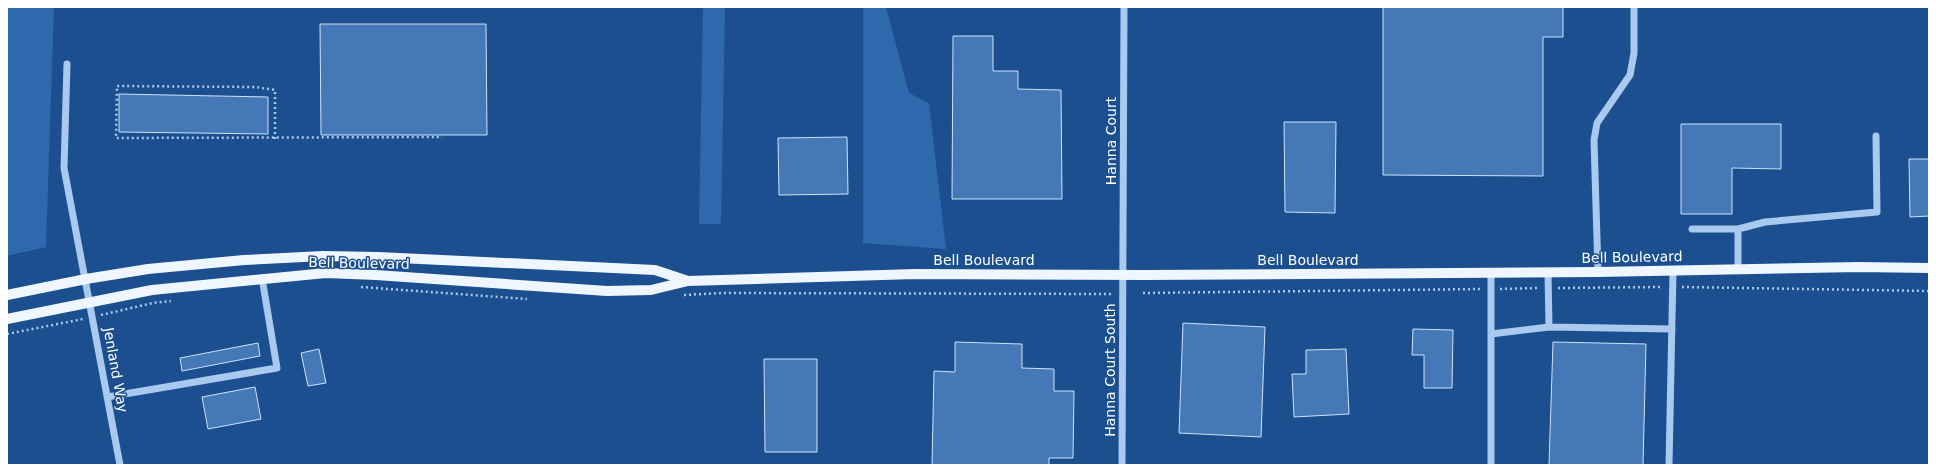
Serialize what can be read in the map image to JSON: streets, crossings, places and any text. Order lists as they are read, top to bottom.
{
  "streets": {
    "main road": ["Bell Boulevard"],
    "street": ["Hanna Court", "Jenland Way", "Hanna Court South"]
  },
  "crossings": [
    ["Hanna Court", "Bell Boulevard"],
    ["Hanna Court", "Hanna Court South"],
    ["Bell Boulevard", "Jenland Way"],
    ["Bell Boulevard", "Hanna Court South"]
  ]
}
